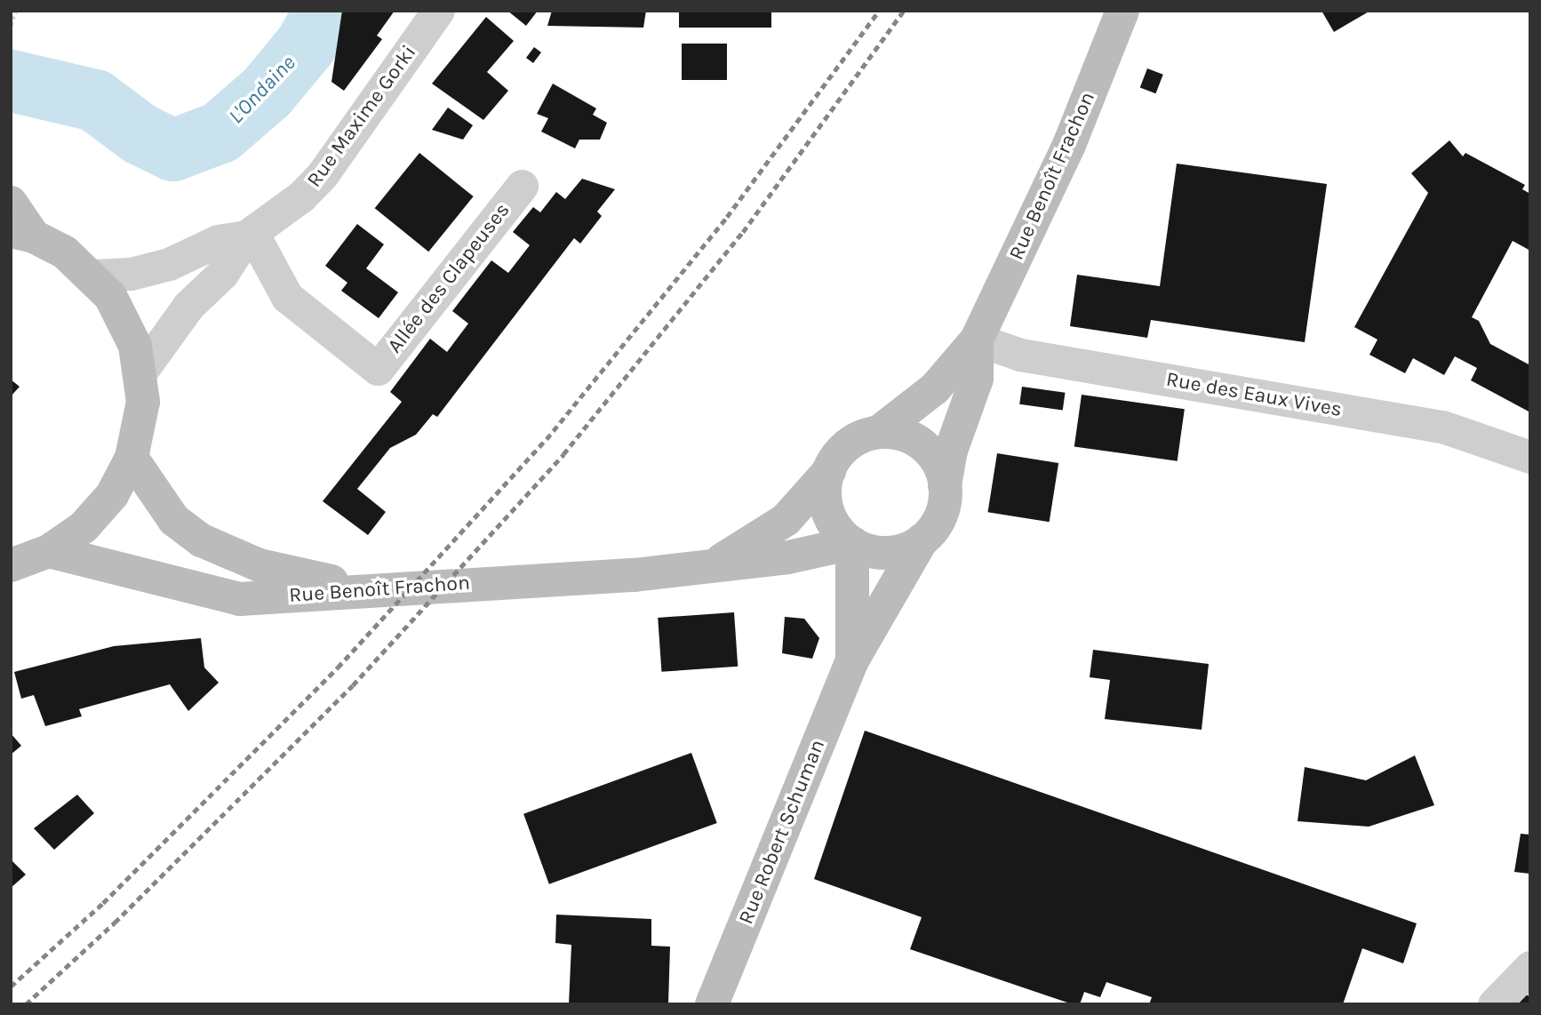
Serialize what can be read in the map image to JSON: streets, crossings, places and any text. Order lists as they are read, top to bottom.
{
  "streets": {
    "main road": ["Rue Benoît Frachon", "Rue Robert Schuman"],
    "street": ["Rue Maxime Gorki", "Allée des Clapeuses", "Rue des Eaux Vives"]
  },
  "crossings": [
    ["Rue Maxime Gorki", "Allée des Clapeuses"],
    ["Rue Benoît Frachon", "Rue des Eaux Vives"],
    ["Rue Benoît Frachon", "Rue Robert Schuman"]
  ],
  "water": ["L'Ondaine"]
}
